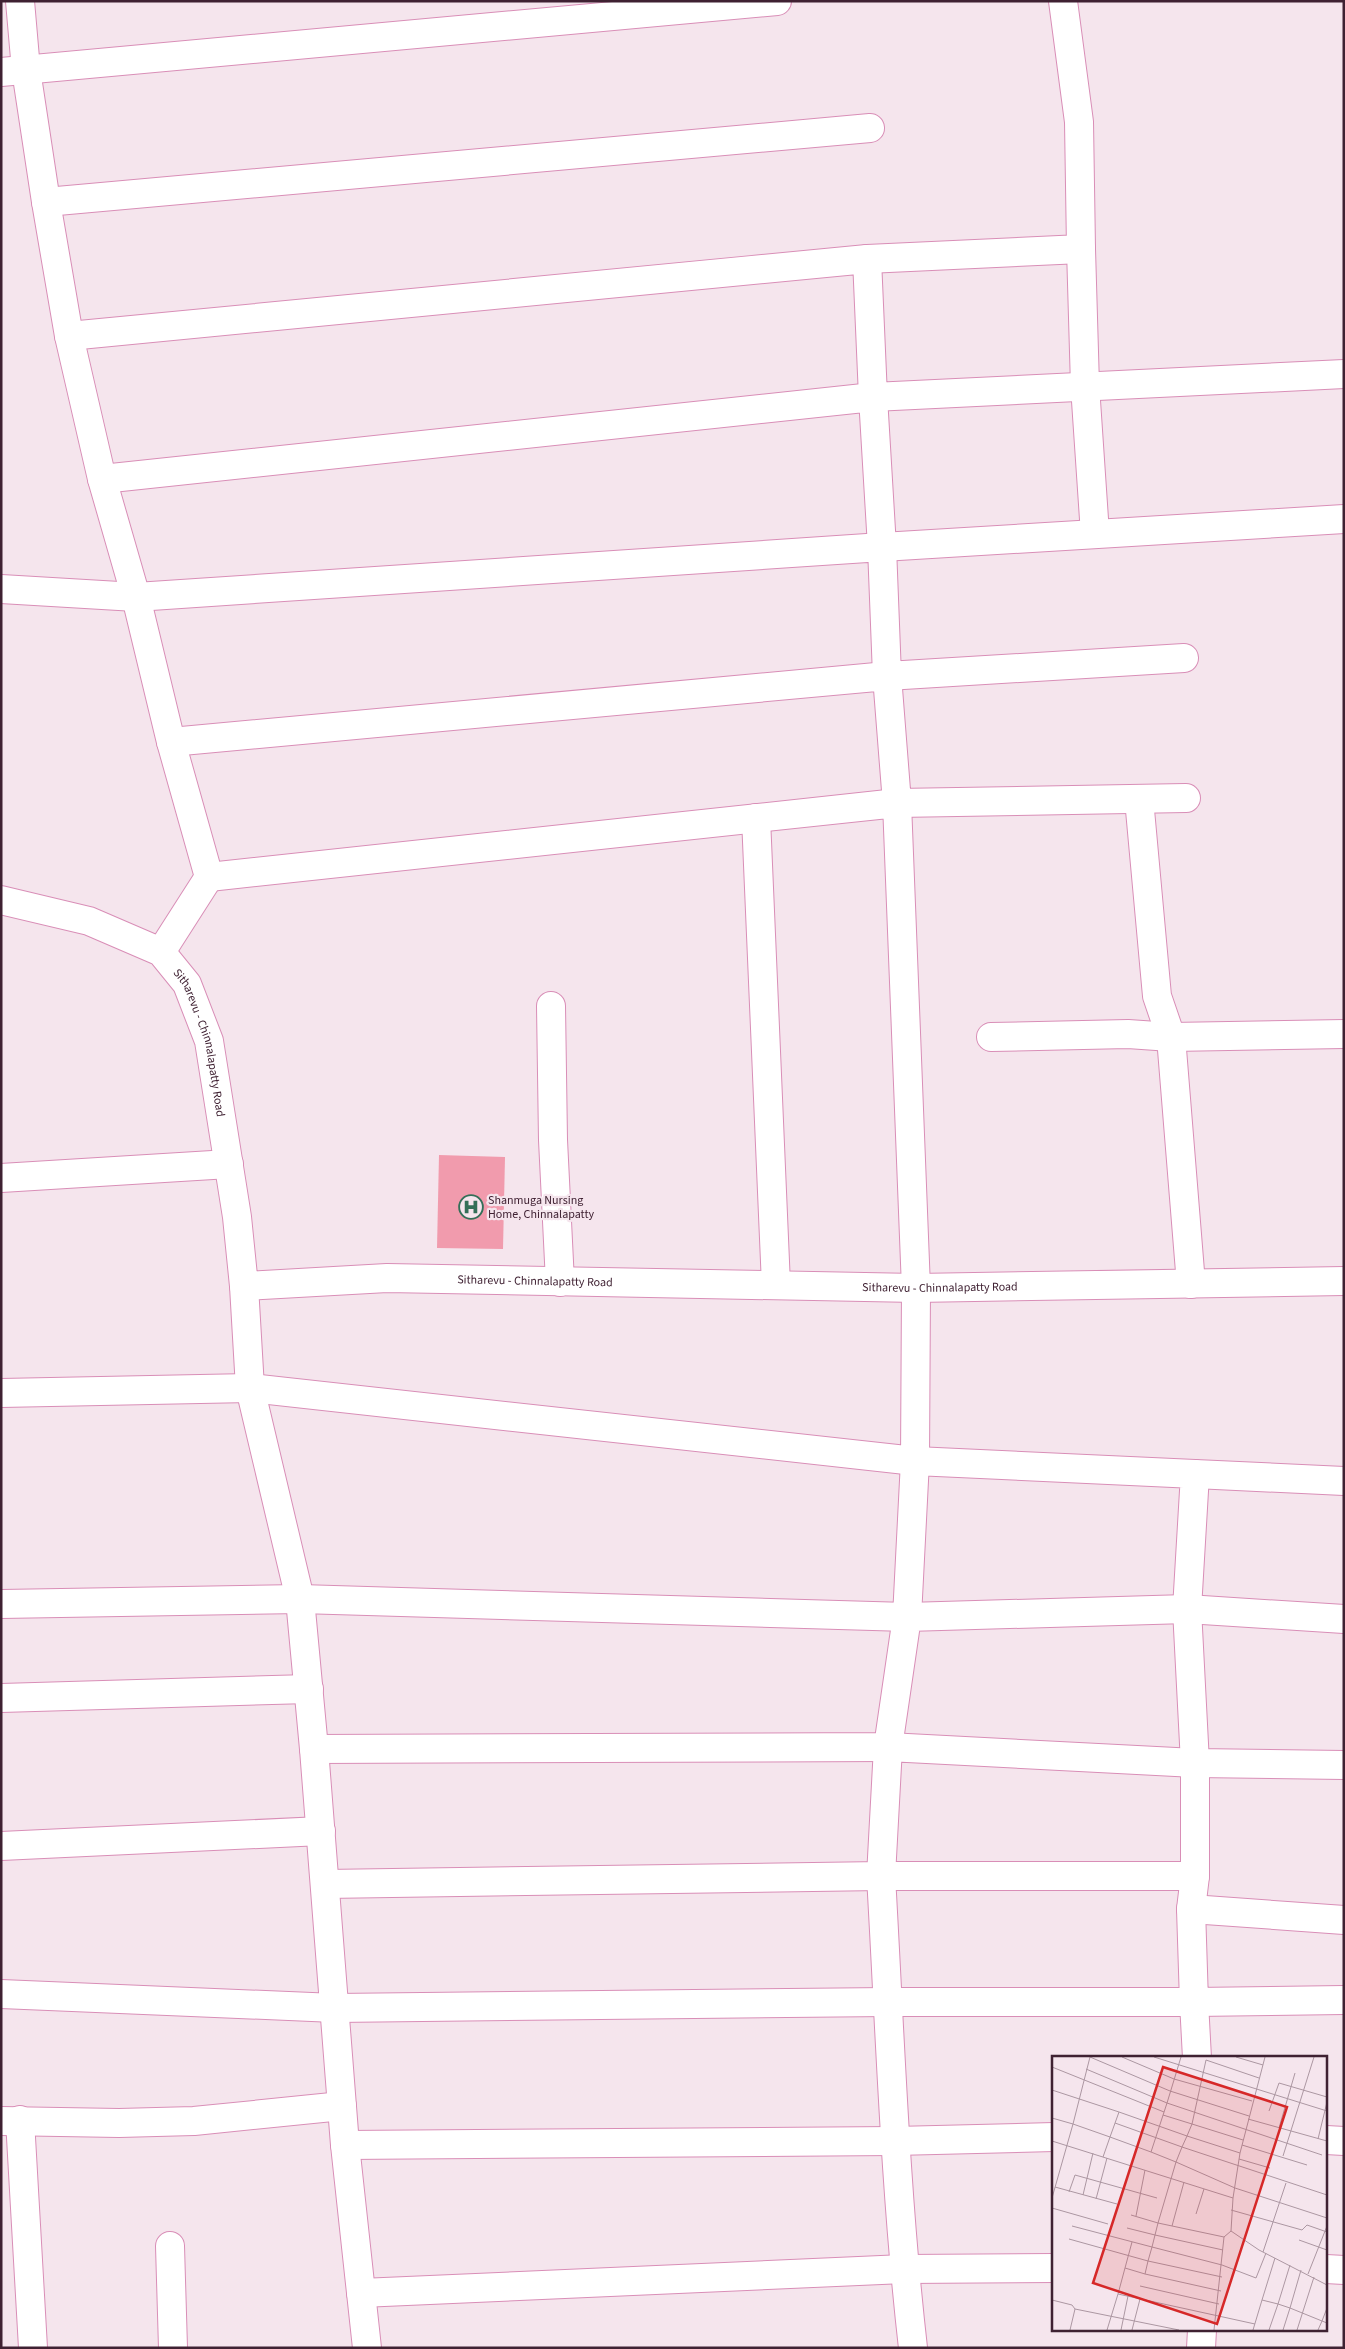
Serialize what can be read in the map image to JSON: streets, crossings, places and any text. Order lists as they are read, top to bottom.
{
  "streets": {
    "street": ["Sitharevu - Chinnalapatty Road"]
  },
  "places": {
    "hospital": ["Shanmuga Nursing Home, Chinnalapatty"]
  }
}
